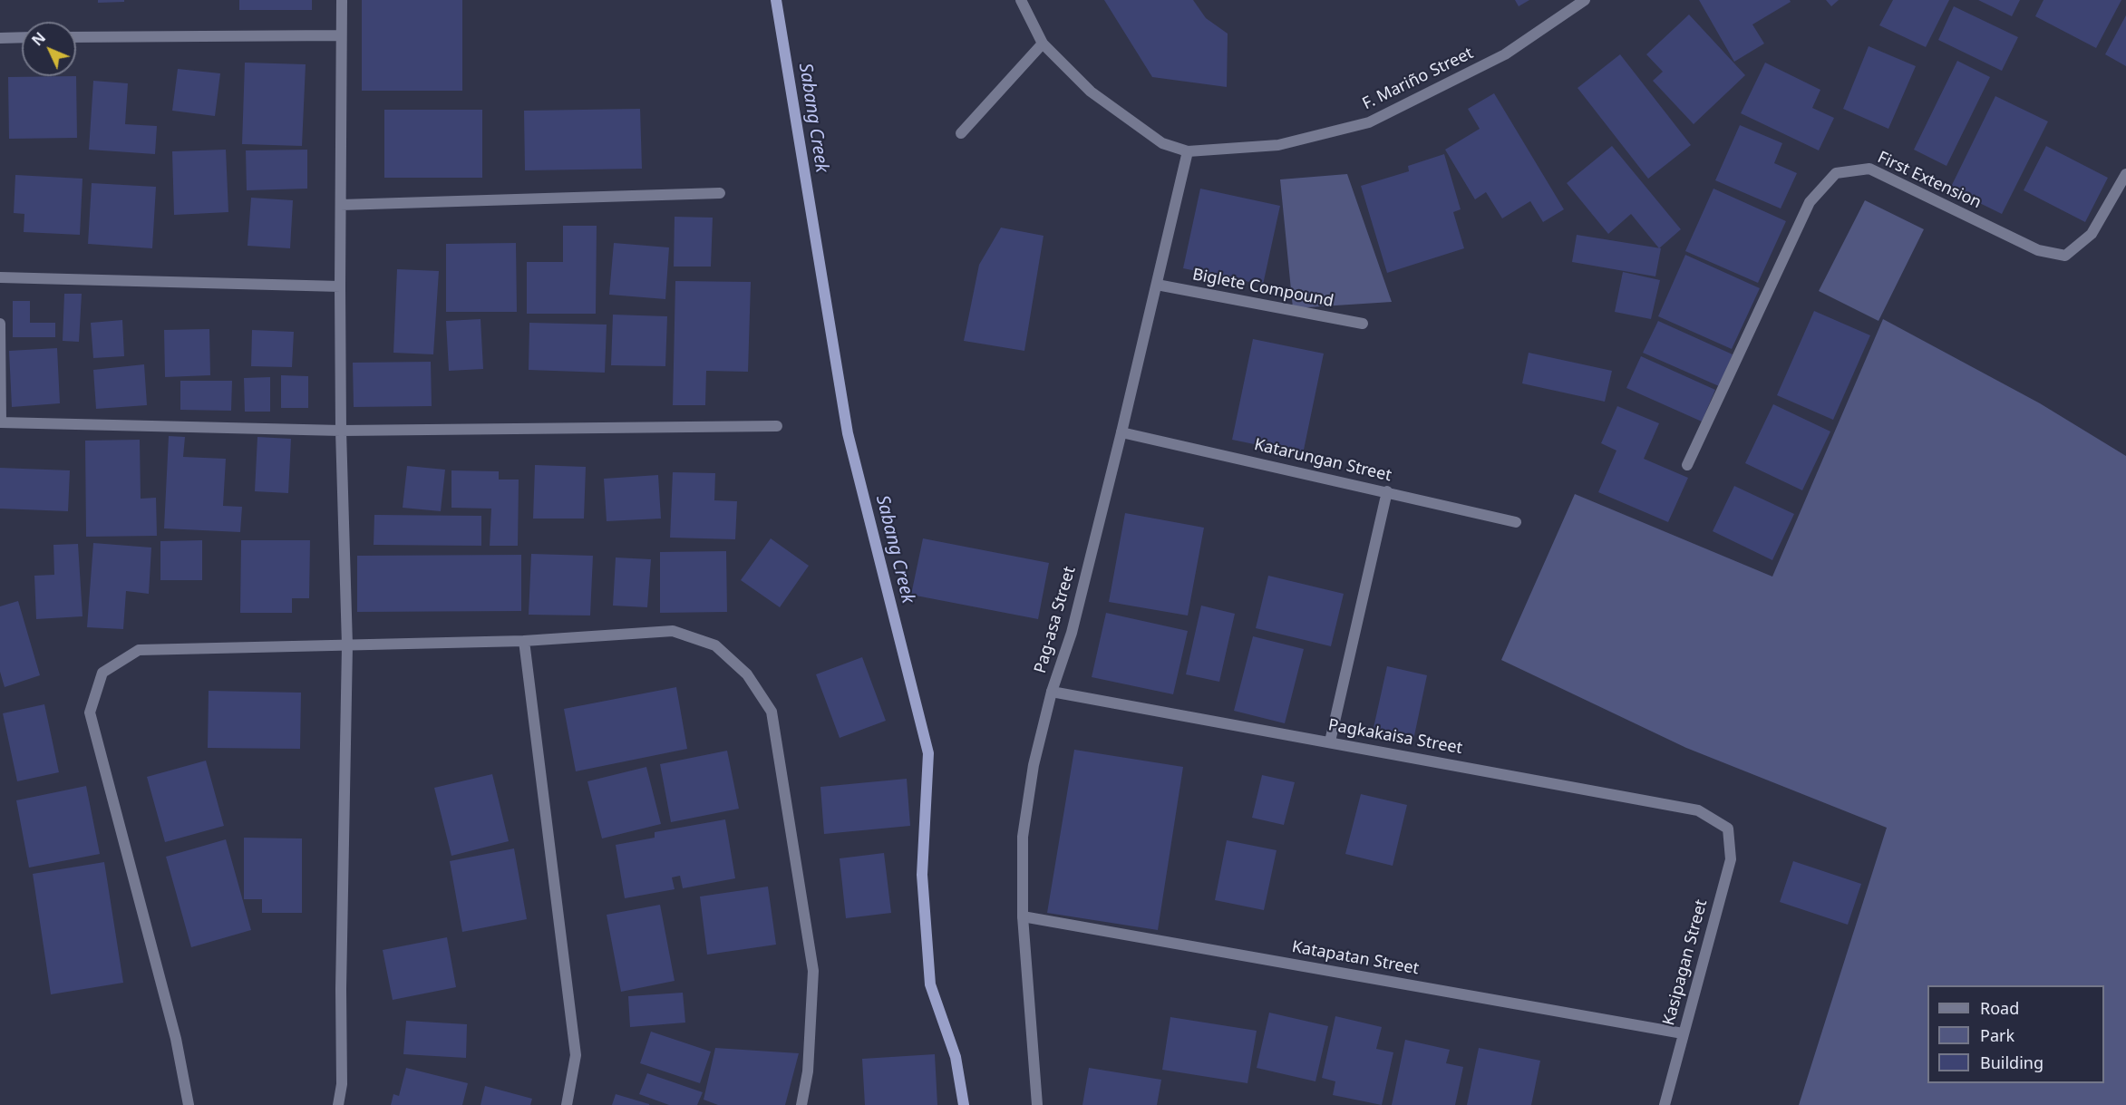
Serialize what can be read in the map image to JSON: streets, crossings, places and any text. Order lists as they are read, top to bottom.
{
  "streets": {
    "street": [
      "F. Mariño Street",
      "First Extension",
      "Biglete Compound",
      "Katarungan Street",
      "Pag-asa Street",
      "Pagkakaisa Street",
      "Katapatan Street",
      "Kasipagan Street"
    ]
  },
  "crossings": [
    ["F. Mariño Street", "Pag-asa Street"],
    ["Biglete Compound", "Pag-asa Street"],
    ["Katarungan Street", "Pag-asa Street"],
    ["Pag-asa Street", "Pagkakaisa Street"],
    ["Pag-asa Street", "Katapatan Street"],
    ["Pagkakaisa Street", "Kasipagan Street"],
    ["Katapatan Street", "Kasipagan Street"]
  ],
  "water": ["Sabang Creek"],
  "legend": ["Road", "Park", "Building"],
  "north": "top left"
}
